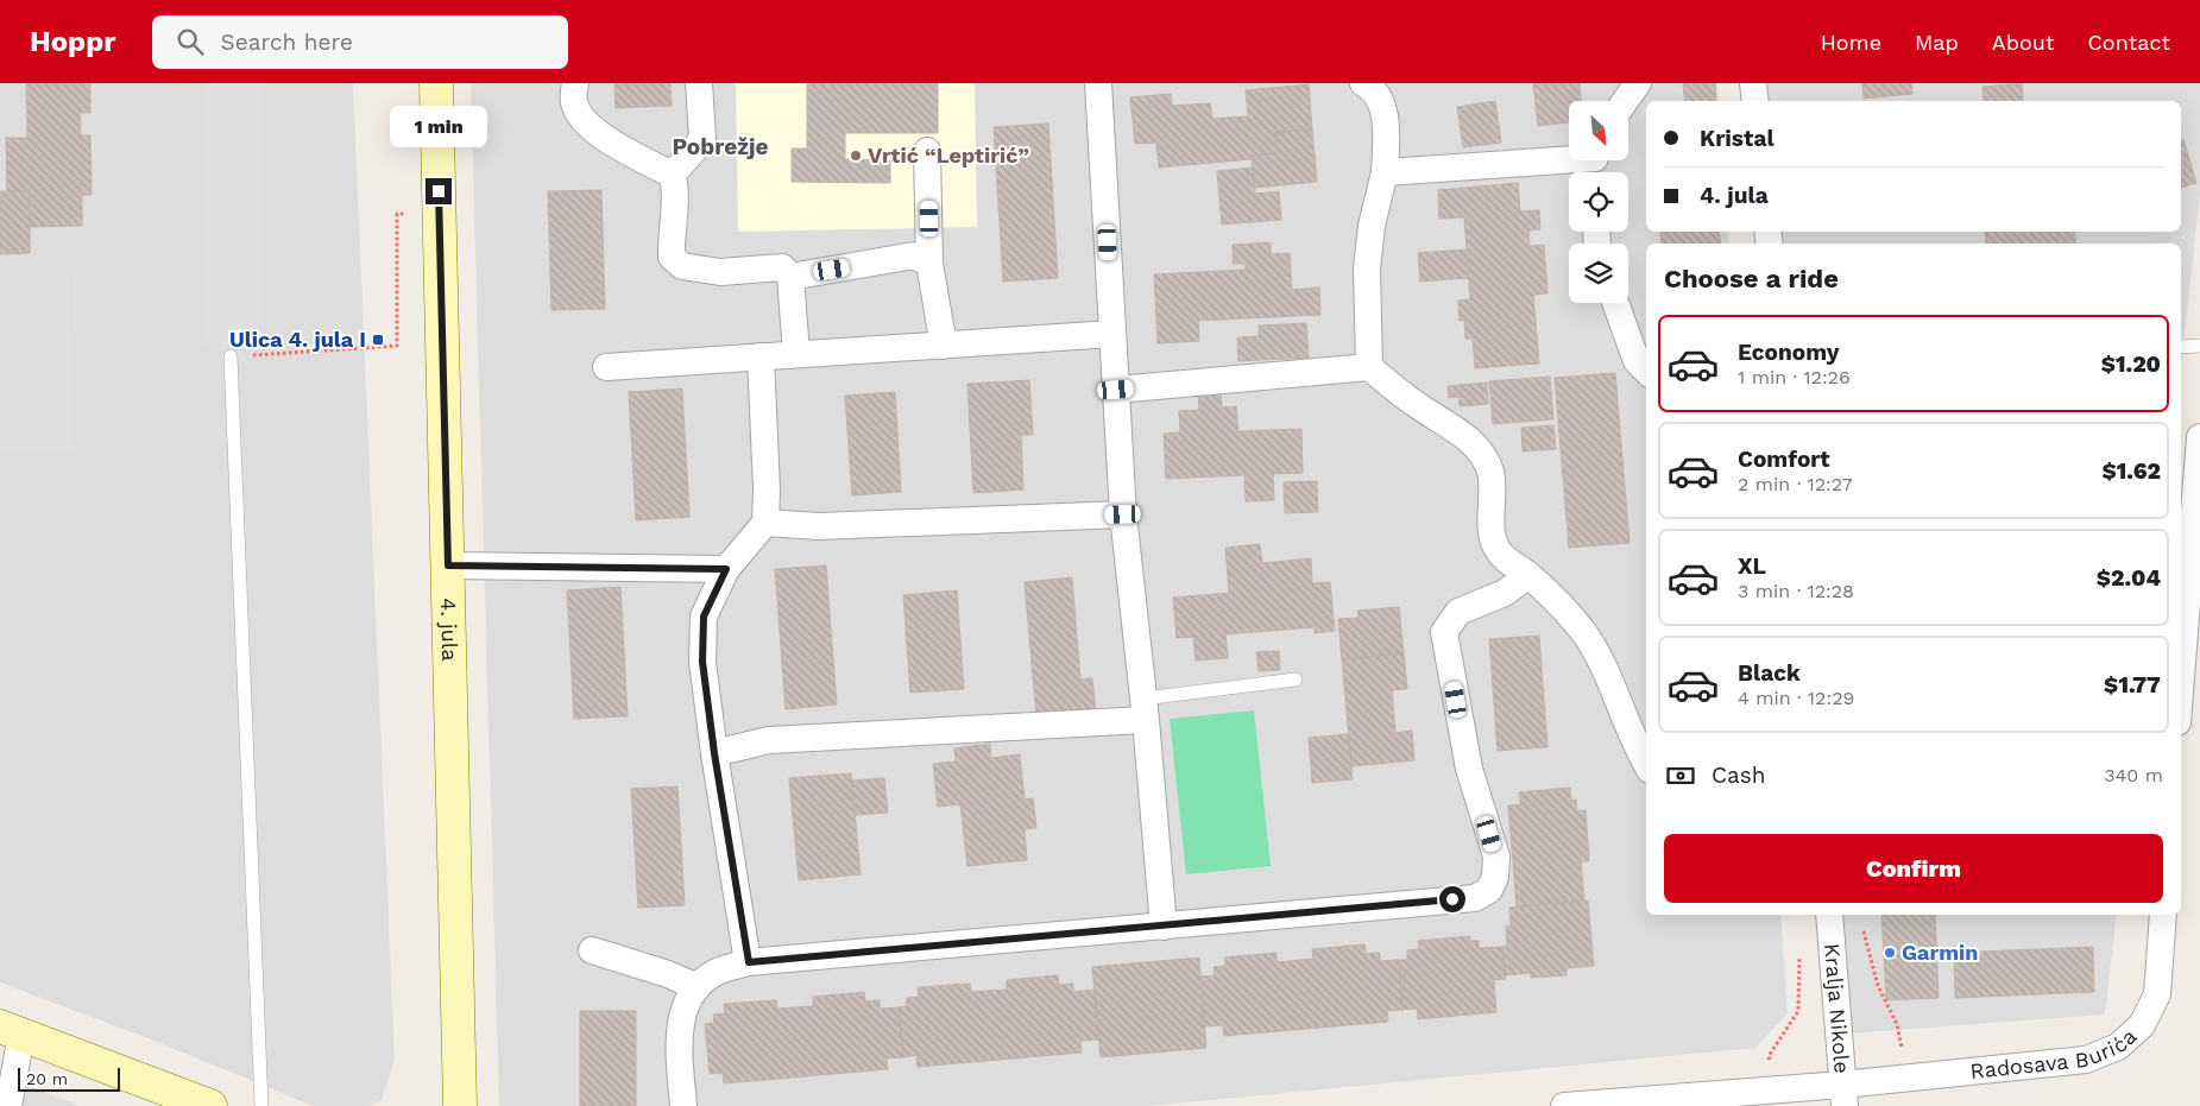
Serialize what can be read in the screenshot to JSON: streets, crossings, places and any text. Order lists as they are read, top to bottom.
{
  "streets": {
    "main road": ["4. jula"],
    "street": ["Kralja Nikole", "Radosava Burića"]
  },
  "crossings": [
    ["Kralja Nikole", "Radosava Burića"]
  ],
  "districts": ["Pobrežje"],
  "places": {
    "other": ["Vrtić “Leptirić”", "Garmin"],
    "transit": ["Ulica 4. jula I"]
  },
  "scale_bar": "20 m",
  "north": "bottom right",
  "page": {
    "header": "Hoppr",
    "search": "Search here",
    "nav": [
      "Home",
      "Map",
      "About",
      "Contact"
    ],
    "banner": ["Kristal", "4. jula"],
    "bubble": "1 min",
    "heading": "Choose a ride",
    "list": [
      {
        "name": "Economy",
        "note": "1 min · 12:26",
        "value": "$1.20"
      },
      {
        "name": "Comfort",
        "note": "2 min · 12:27",
        "value": "$1.62"
      },
      {
        "name": "XL",
        "note": "3 min · 12:28",
        "value": "$2.04"
      },
      {
        "name": "Black",
        "note": "4 min · 12:29",
        "value": "$1.77"
      }
    ],
    "pay": ["Cash", "340 m"],
    "buttons": "Confirm",
    "scale": "20 m"
  }
}
